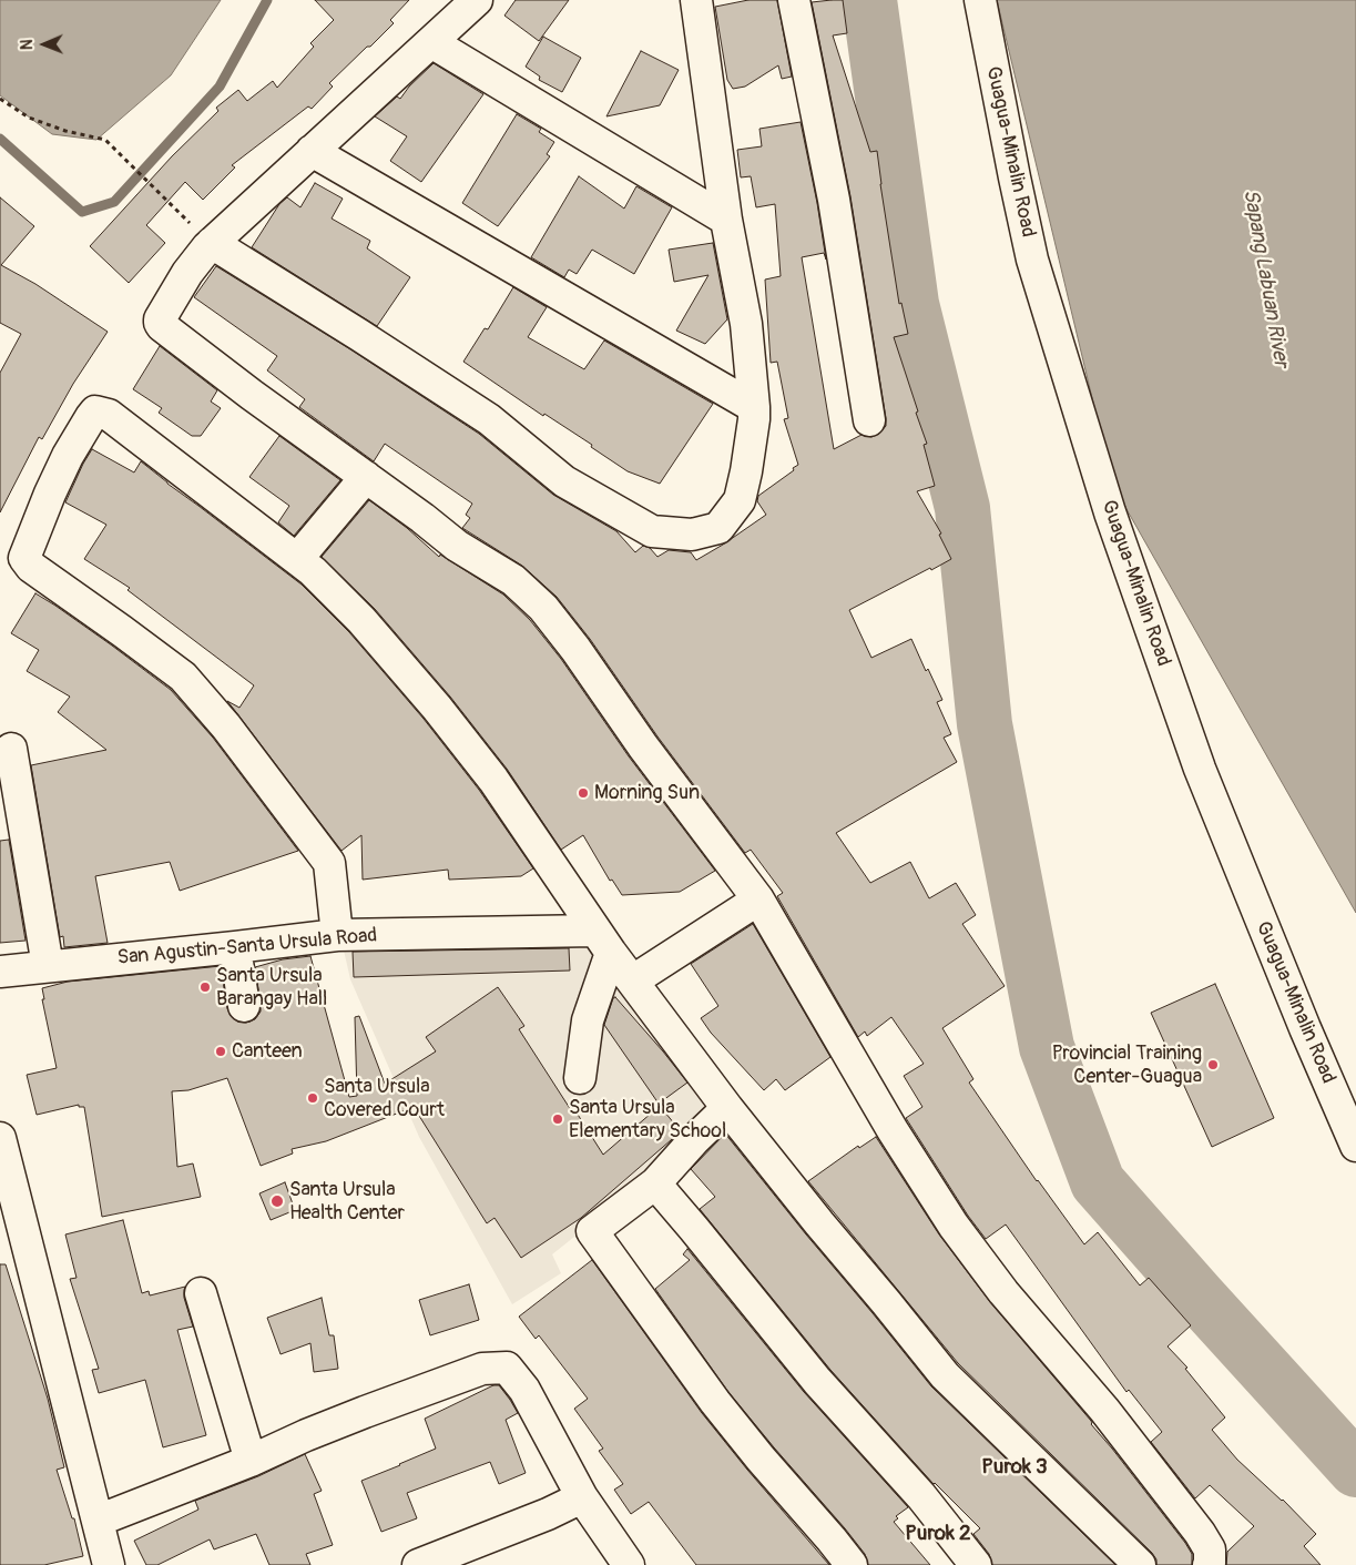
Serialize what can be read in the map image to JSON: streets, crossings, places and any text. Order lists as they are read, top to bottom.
{
  "streets": {
    "street": ["Guagua-Minalin Road", "San Agustin-Santa Ursula Road"]
  },
  "districts": ["Purok 3", "Purok 2"],
  "water": ["Sapang Labuan River"],
  "places": [
    "Morning Sun",
    "Santa Ursula Barangay Hall",
    "Canteen",
    "Provincial Training Center-Guagua",
    "Santa Ursula Covered Court",
    "Santa Ursula Elementary School",
    "Santa Ursula Health Center"
  ],
  "north": "left"
}
